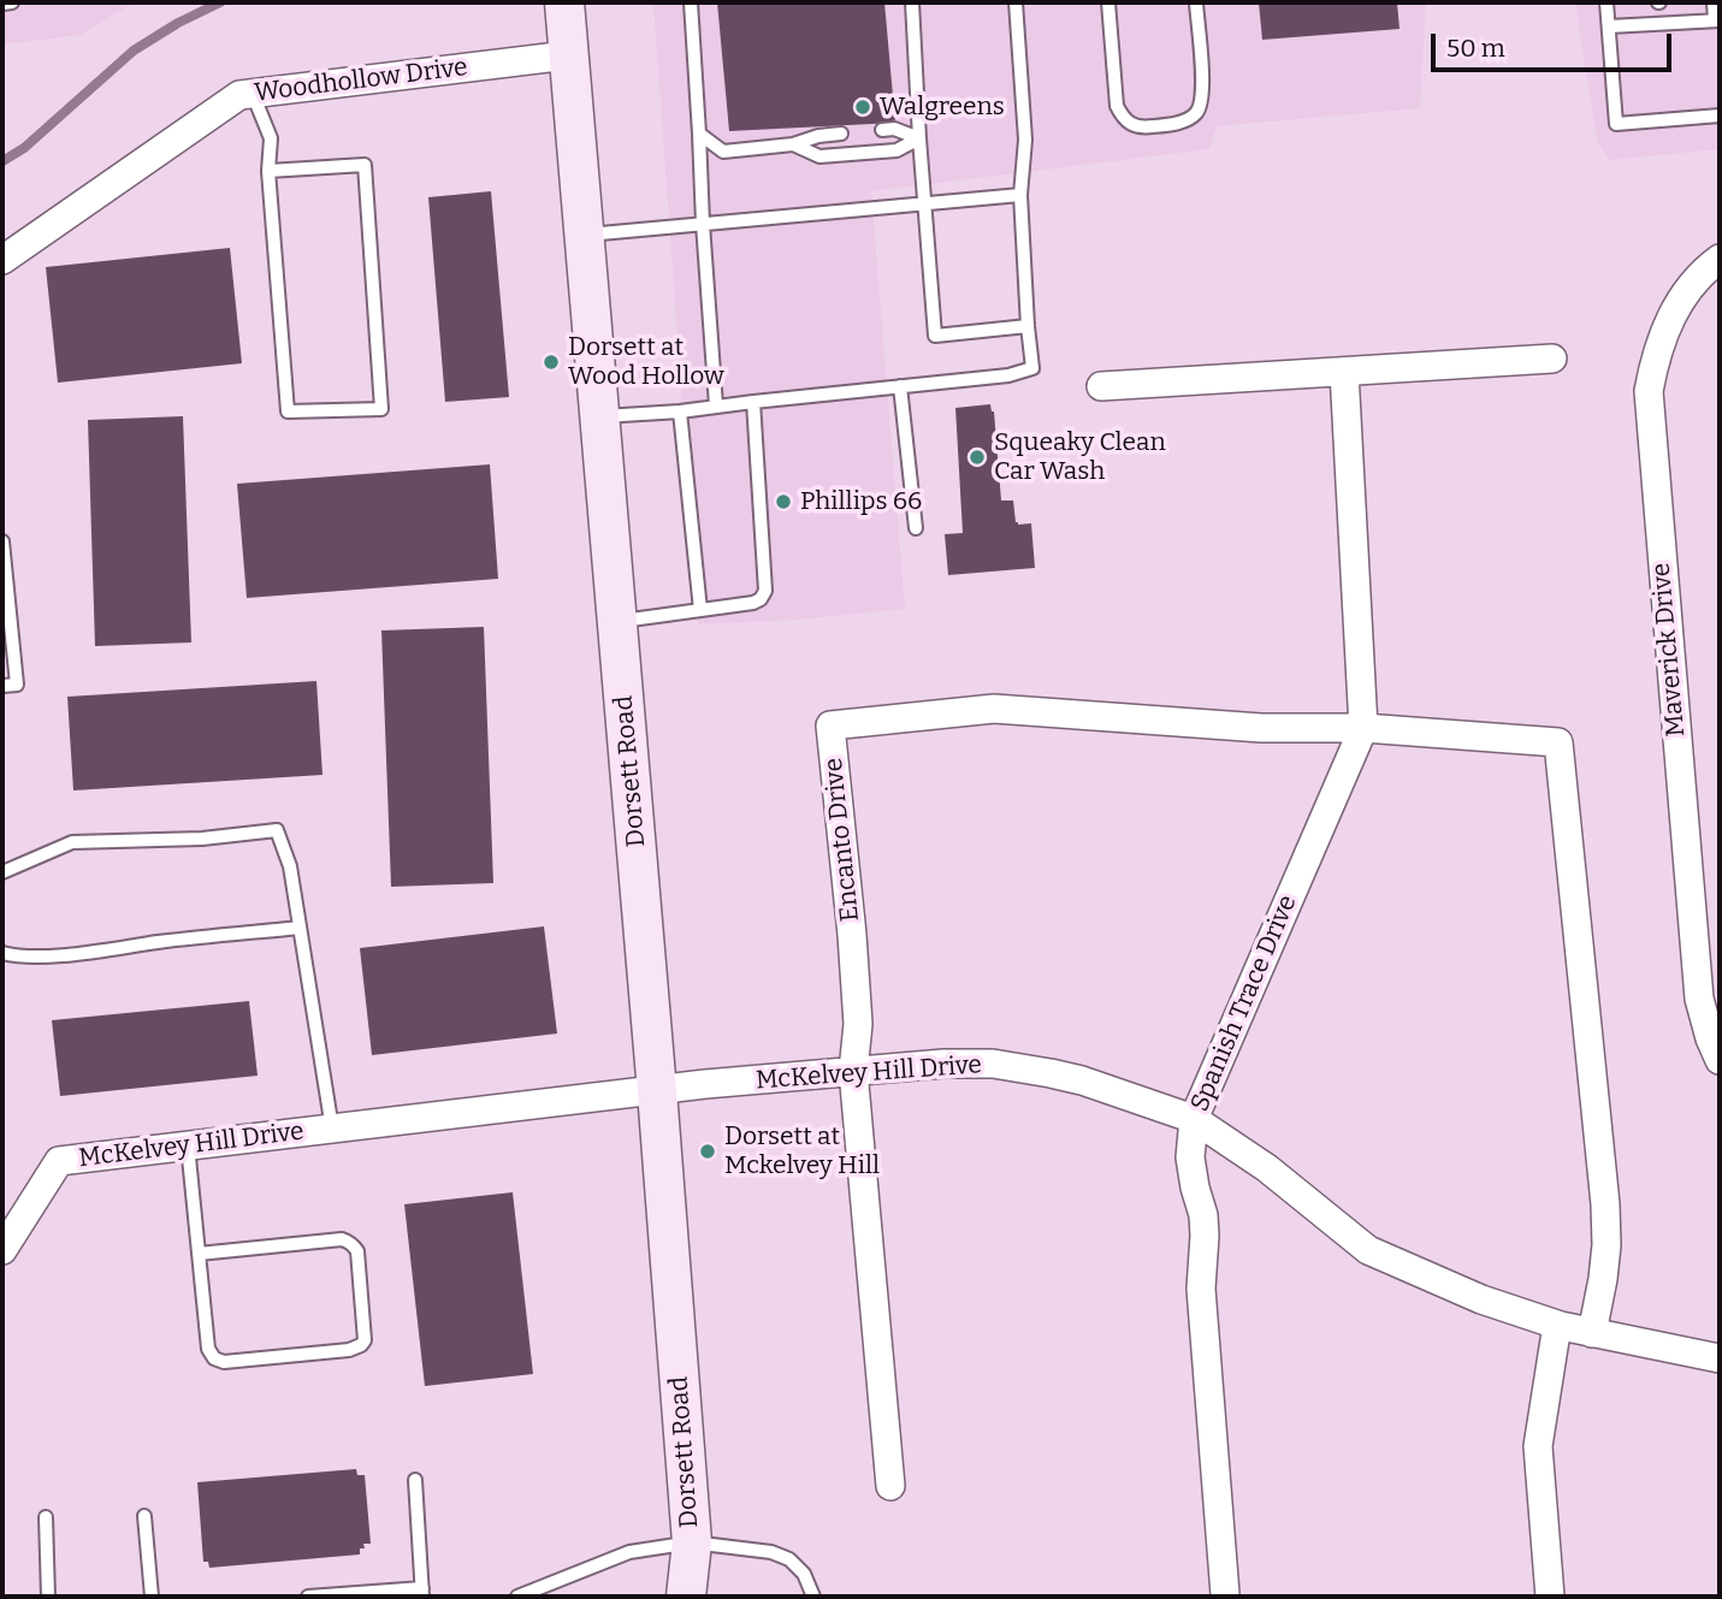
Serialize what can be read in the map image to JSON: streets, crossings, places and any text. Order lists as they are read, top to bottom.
{
  "streets": {
    "main road": ["Dorsett Road"],
    "street": [
      "Woodhollow Drive",
      "Maverick Drive",
      "Encanto Drive",
      "Spanish Trace Drive",
      "McKelvey Hill Drive"
    ]
  },
  "crossings": [
    ["Woodhollow Drive", "Dorsett Road"],
    ["Dorsett Road", "McKelvey Hill Drive"],
    ["Encanto Drive", "Spanish Trace Drive"],
    ["Encanto Drive", "McKelvey Hill Drive"],
    ["Spanish Trace Drive", "McKelvey Hill Drive"]
  ],
  "places": [
    "Walgreens",
    "Dorsett at Wood Hollow",
    "Squeaky Clean Car Wash",
    "Phillips 66",
    "Dorsett at Mckelvey Hill"
  ],
  "scale_bar": "50 m"
}
